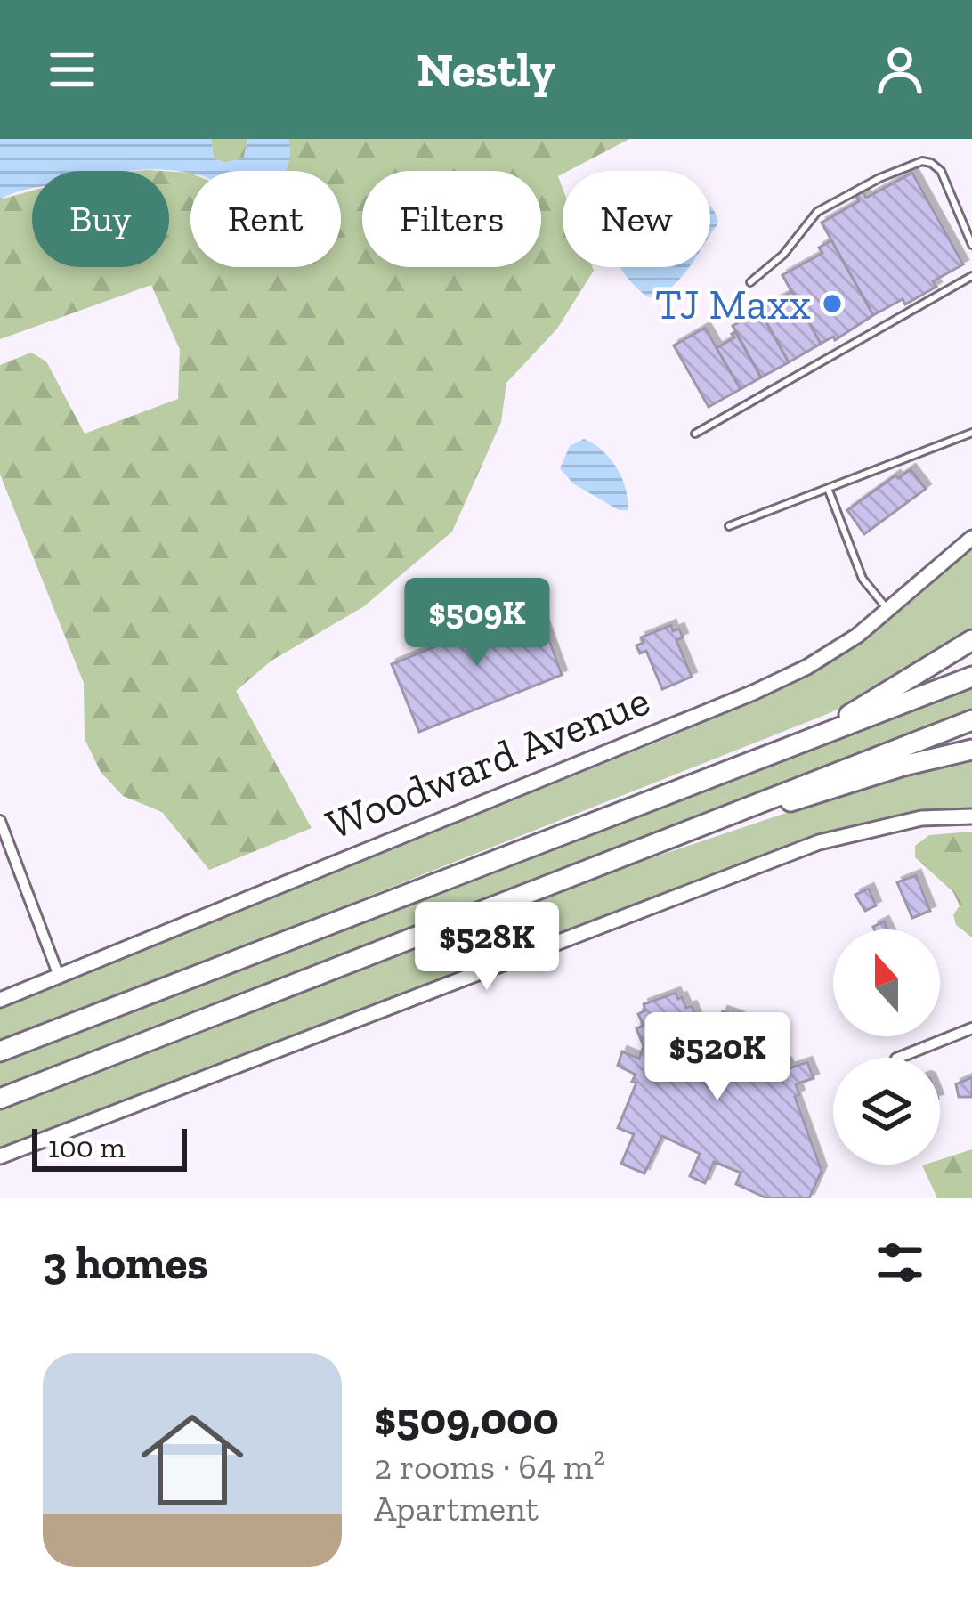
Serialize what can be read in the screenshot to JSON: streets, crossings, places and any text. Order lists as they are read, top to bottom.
{
  "streets": {
    "main road": ["Woodward Avenue"]
  },
  "places": ["TJ Maxx"],
  "scale_bar": "100 m",
  "north": "top",
  "page": {
    "header": "Nestly",
    "chip": [
      "Buy",
      "Rent",
      "Filters",
      "New"
    ],
    "price": ["$509K", "$528K", "$520K"],
    "scale": "100 m",
    "heading": "3 homes",
    "list": [
      {
        "name": "$509,000",
        "note": "2 rooms · 64 m² · Apartment"
      }
    ]
  }
}
